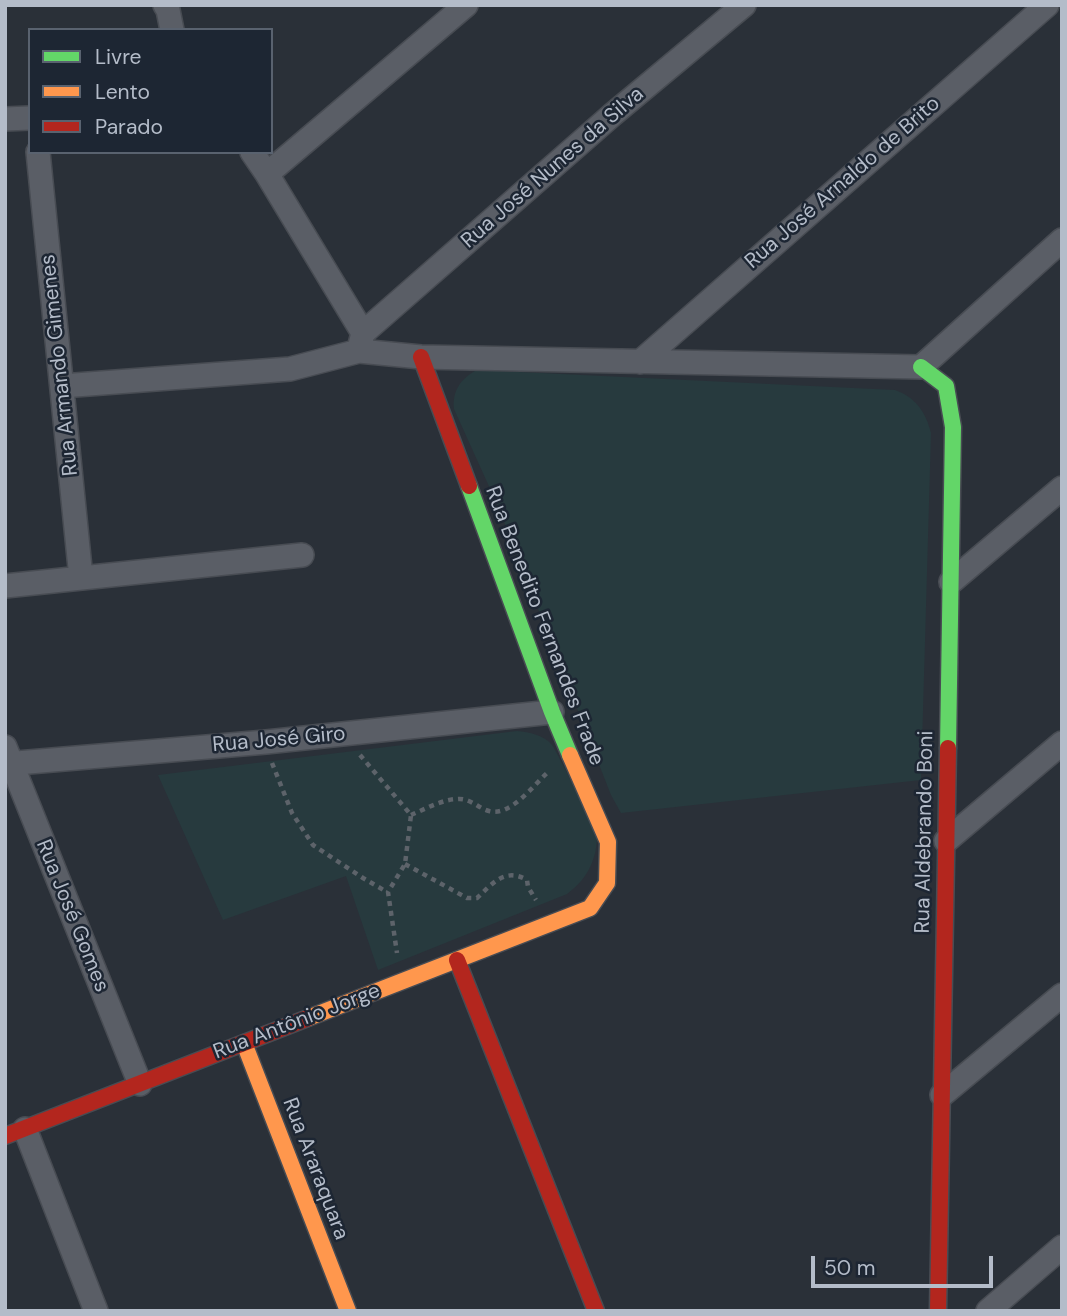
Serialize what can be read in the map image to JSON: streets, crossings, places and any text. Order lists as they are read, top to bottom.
{
  "streets": {
    "street": [
      "Rua José Nunes da Silva",
      "Rua José Arnaldo de Brito",
      "Rua Armando Gimenes",
      "Rua Benedito Fernandes Frade",
      "Rua José Giro",
      "Rua Aldebrando Boni",
      "Rua José Gomes",
      "Rua Antônio Jorge",
      "Rua Araraquara"
    ]
  },
  "crossings": [
    ["Rua Benedito Fernandes Frade", "Rua José Giro"],
    ["Rua Benedito Fernandes Frade", "Rua Antônio Jorge"],
    ["Rua José Giro", "Rua José Gomes"],
    ["Rua José Gomes", "Rua Antônio Jorge"],
    ["Rua Antônio Jorge", "Rua Araraquara"]
  ],
  "legend": ["Livre", "Lento", "Parado"],
  "scale_bar": "50 m"
}
